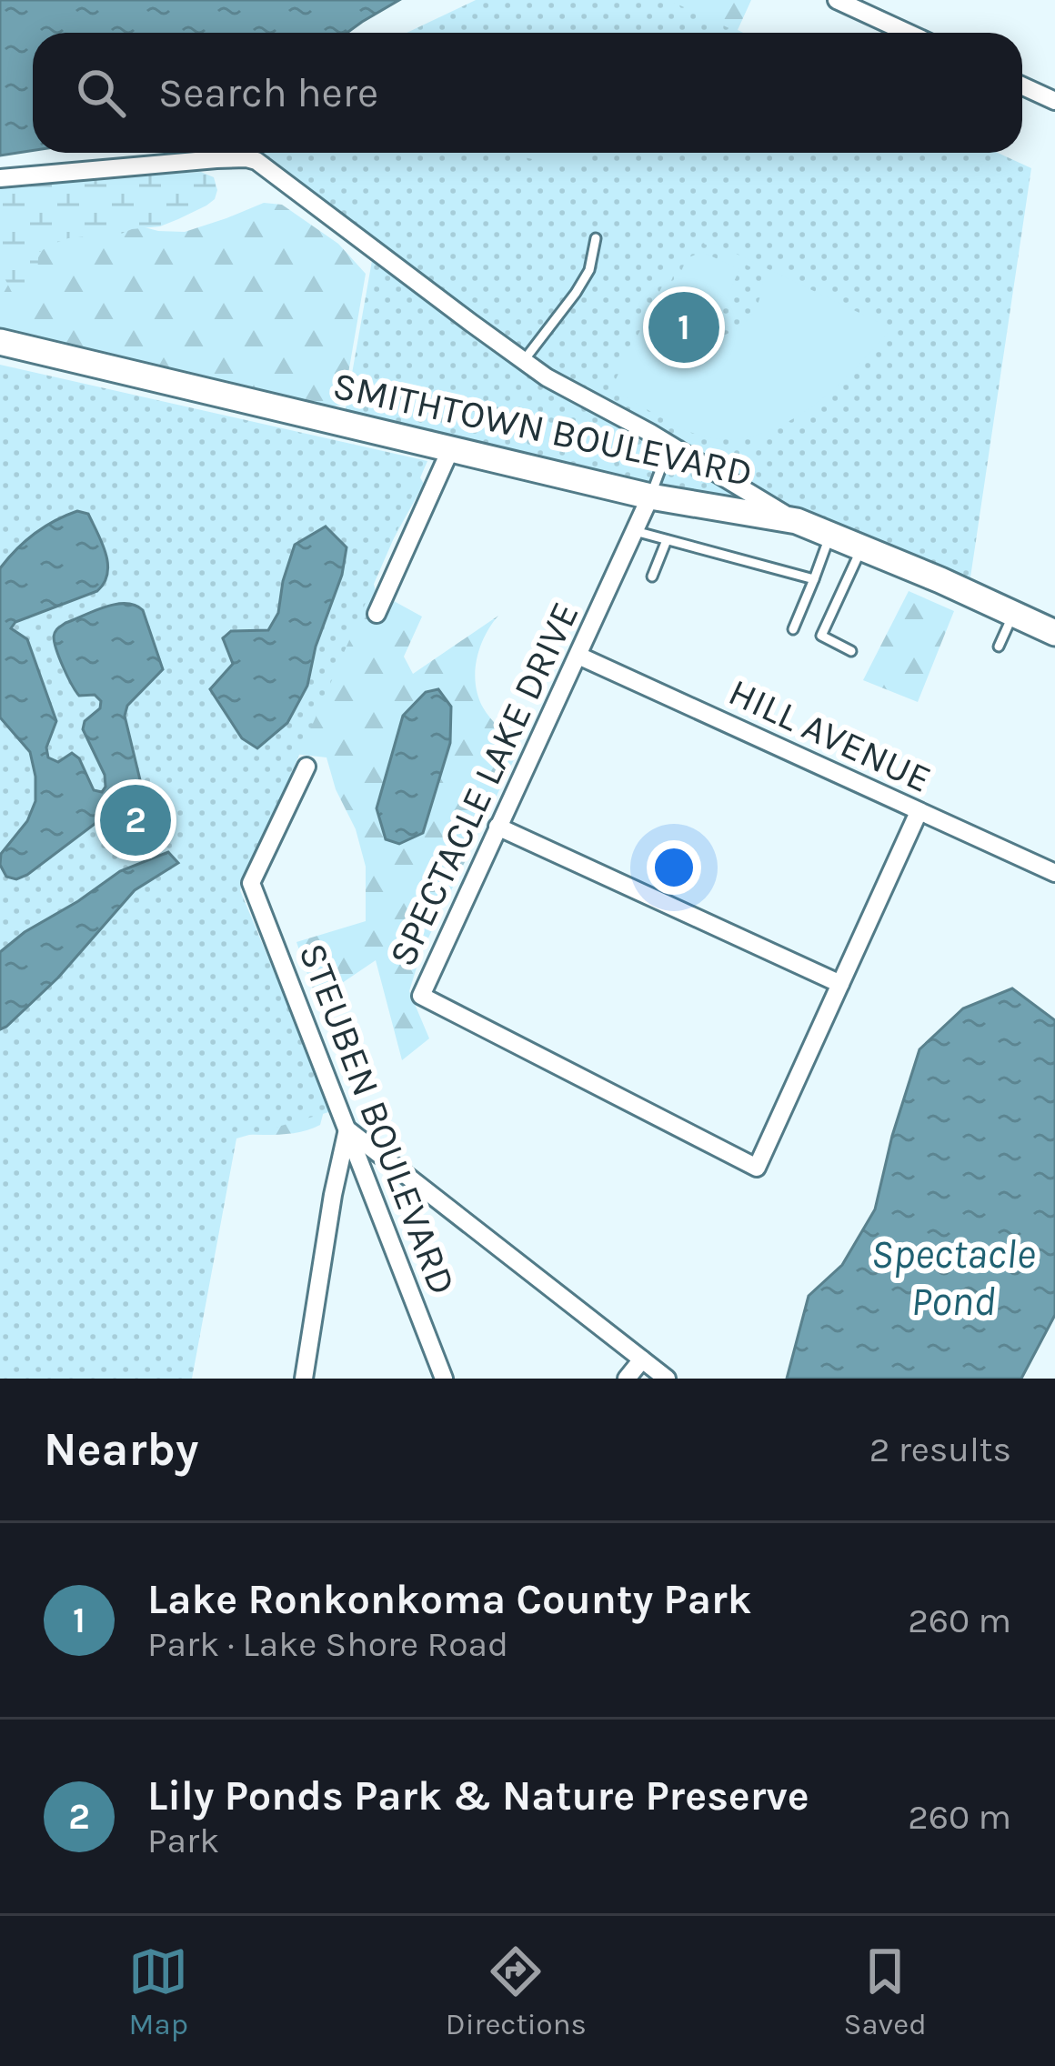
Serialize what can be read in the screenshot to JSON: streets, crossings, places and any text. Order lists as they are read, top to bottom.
{
  "streets": {
    "main road": ["SMITHTOWN BOULEVARD"],
    "street": ["HILL AVENUE", "SPECTACLE LAKE DRIVE", "STEUBEN BOULEVARD"]
  },
  "crossings": [
    ["SMITHTOWN BOULEVARD", "SPECTACLE LAKE DRIVE"],
    ["HILL AVENUE", "SPECTACLE LAKE DRIVE"]
  ],
  "water": ["Spectacle Pond"],
  "page": {
    "search": "Search here",
    "pins": ["1", "2"],
    "heading": ["Nearby", "2 results"],
    "list": [
      {
        "mark": "1",
        "name": "Lake Ronkonkoma County Park",
        "note": "Park · Lake Shore Road",
        "value": "260 m"
      },
      {
        "mark": "2",
        "name": "Lily Ponds Park & Nature Preserve",
        "note": "Park",
        "value": "260 m"
      }
    ],
    "nav": ["Map", "Directions", "Saved"]
  }
}
